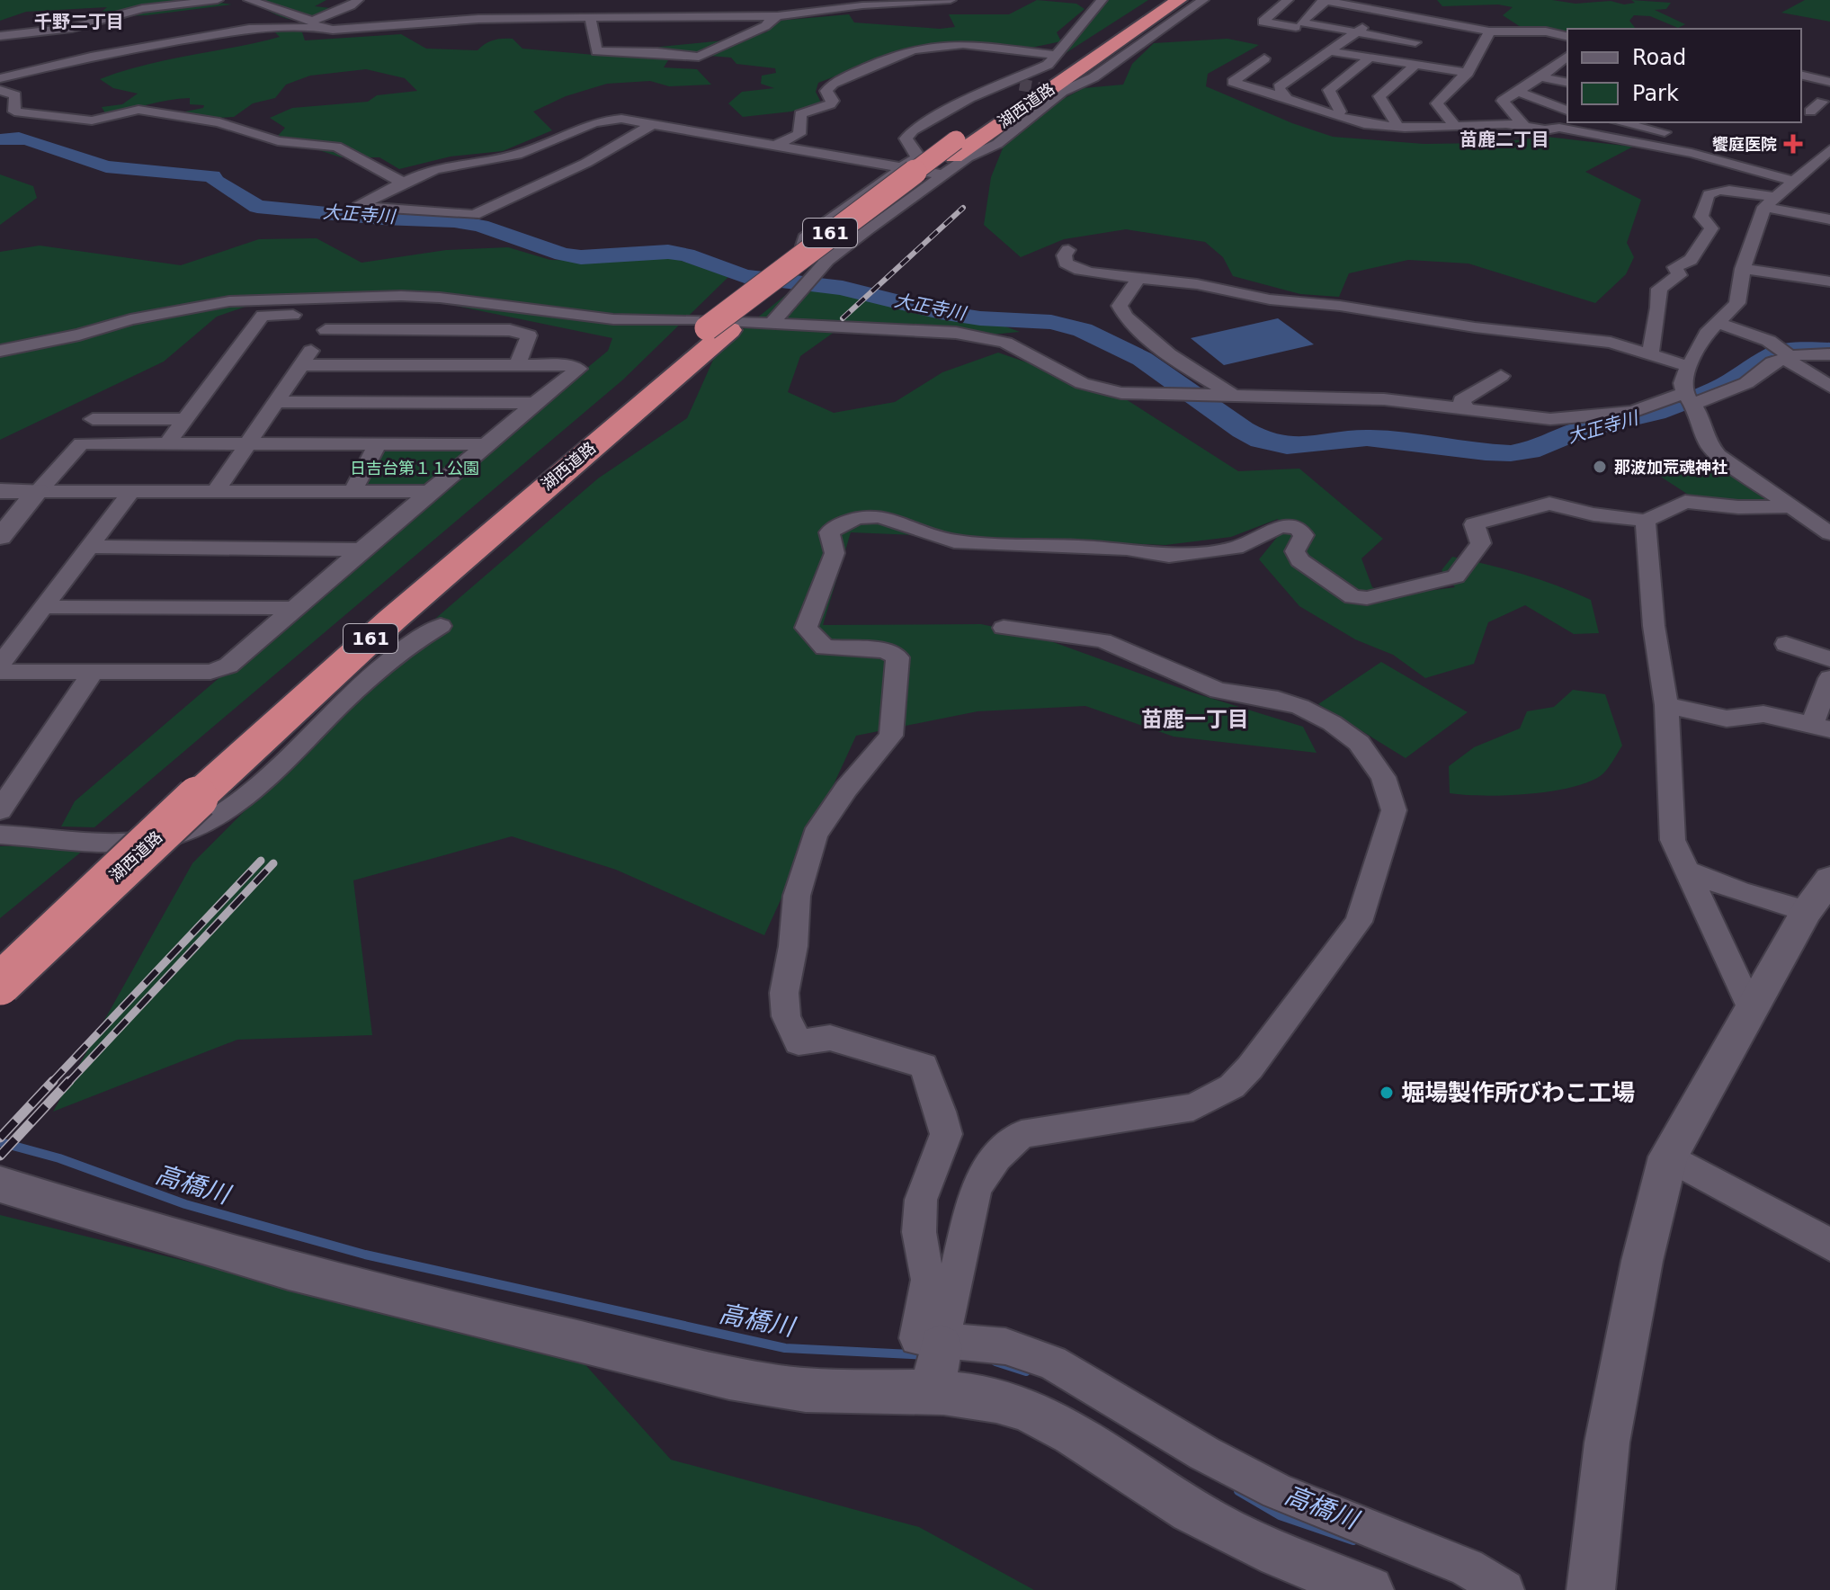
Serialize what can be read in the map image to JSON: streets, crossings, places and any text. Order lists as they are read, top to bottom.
{
  "streets": {
    "highway": ["湖西道路", "161"]
  },
  "districts": ["千野二丁目", "苗鹿二丁目", "苗鹿一丁目"],
  "water": ["大正寺川", "高橋川"],
  "parks": ["日吉台第１１公園"],
  "places": {
    "health": ["饗庭医院"],
    "other": ["那波加荒魂神社", "堀場製作所びわこ工場"]
  },
  "legend": ["Road", "Park"]
}
